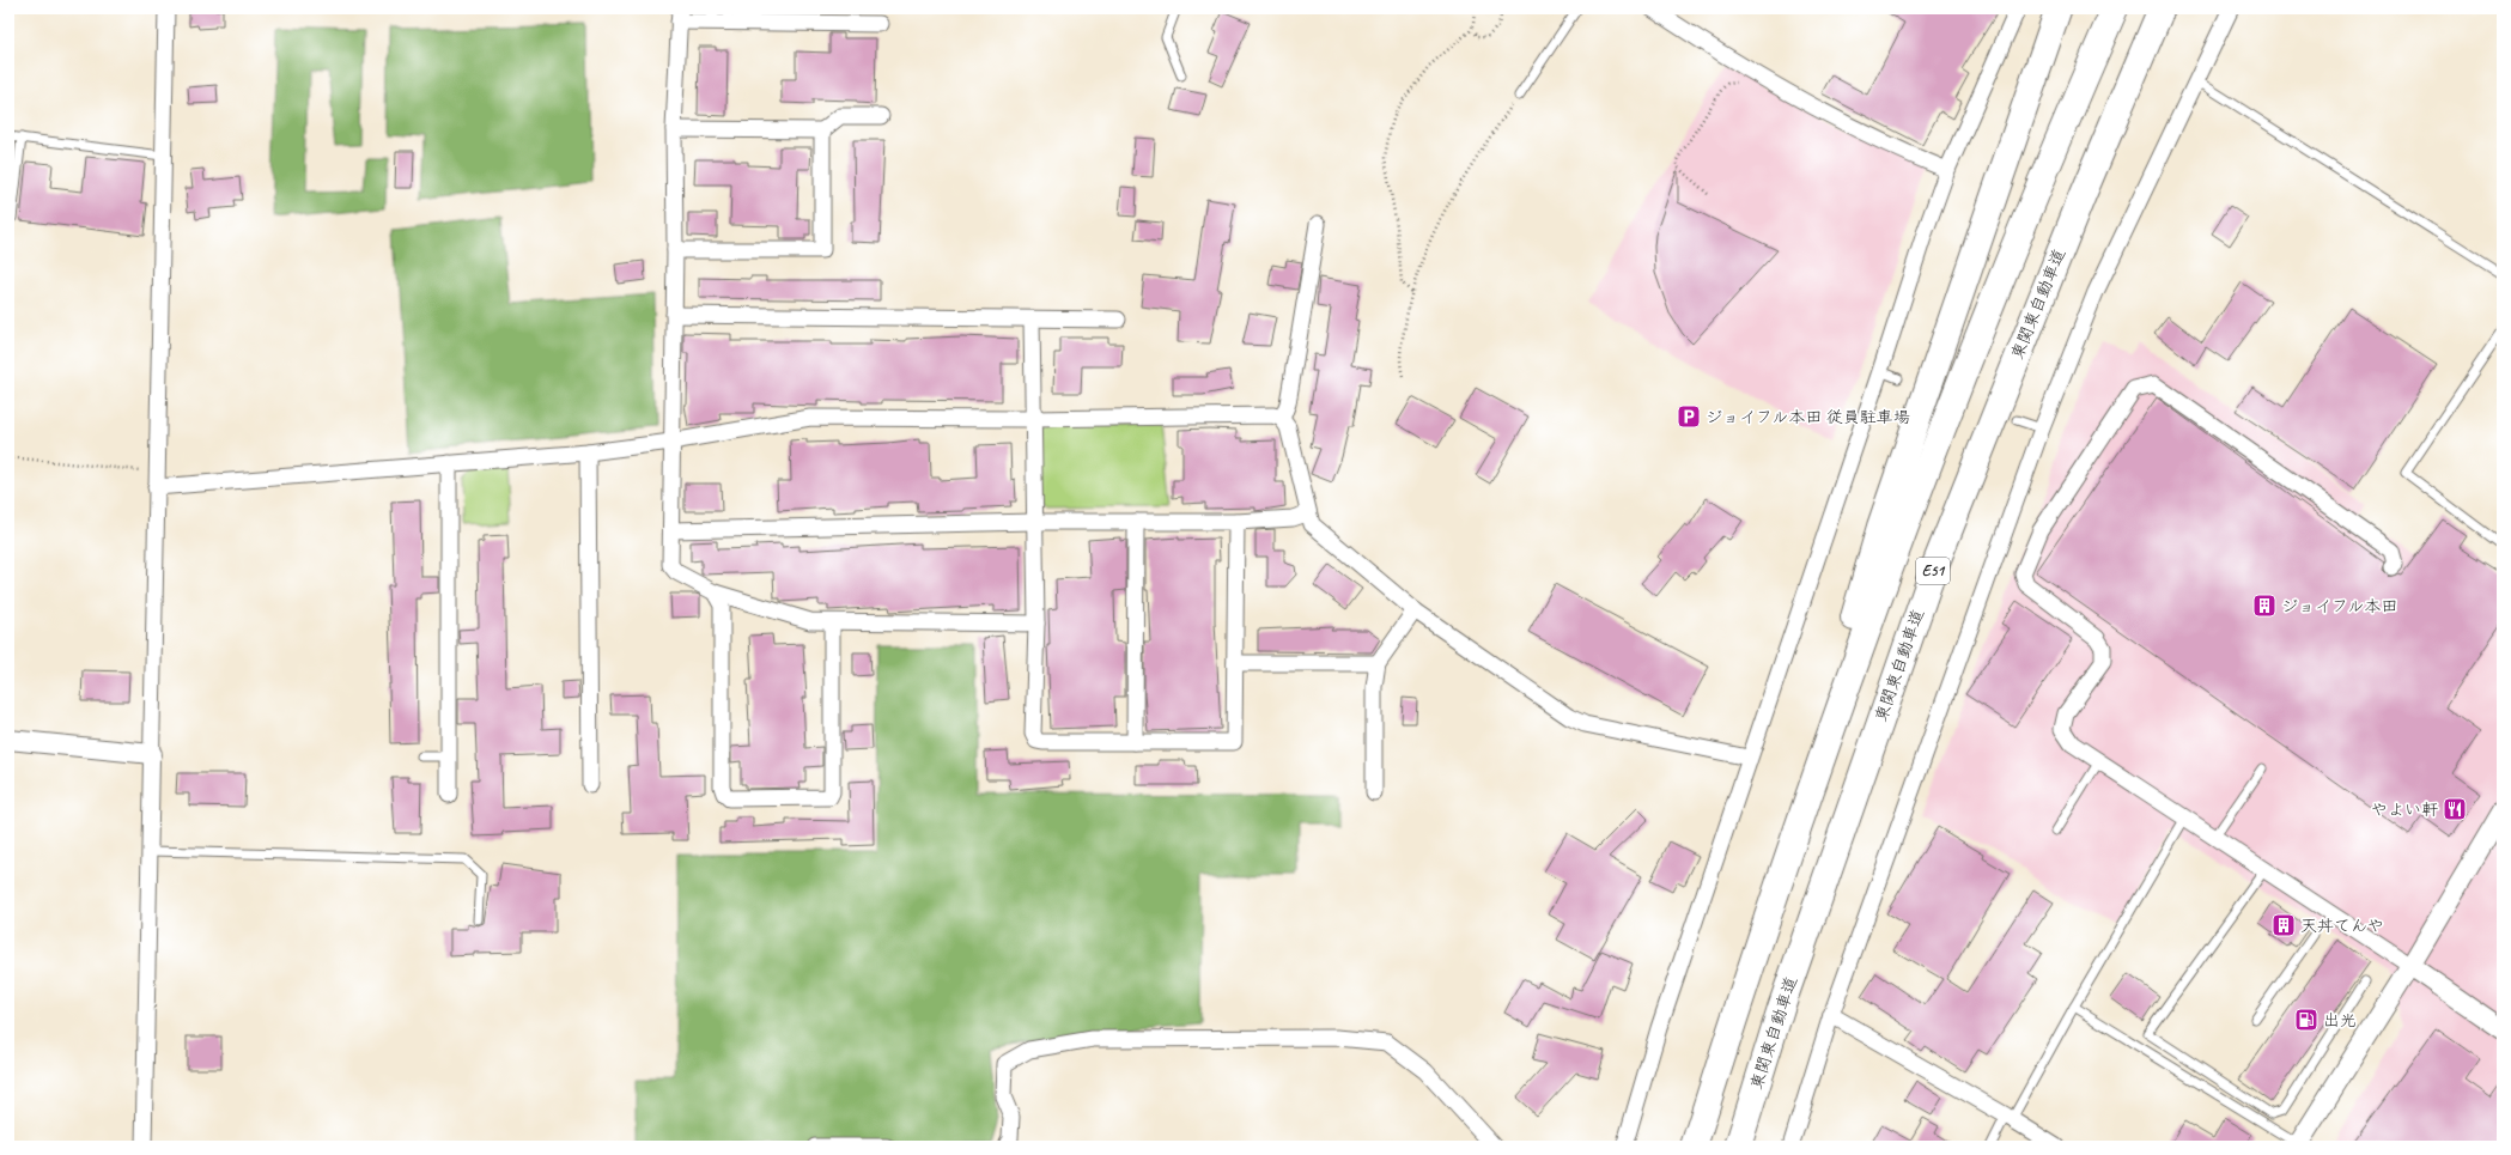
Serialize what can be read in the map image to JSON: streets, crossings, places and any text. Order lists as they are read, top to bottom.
{
  "streets": {
    "highway": ["東関東自動車道", "E51"]
  },
  "places": {
    "parking": ["ジョイフル本田 従員駐車場"],
    "building": ["ジョイフル本田", "天丼てんや"],
    "restaurant": ["やよい軒"],
    "fuel station": ["出光"]
  }
}
